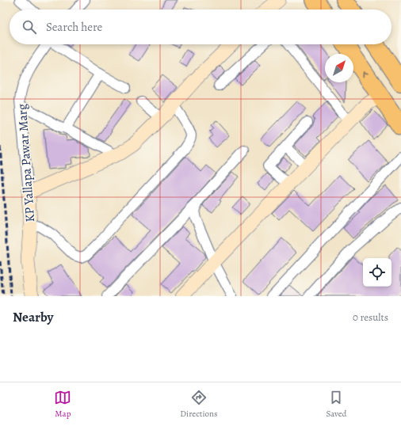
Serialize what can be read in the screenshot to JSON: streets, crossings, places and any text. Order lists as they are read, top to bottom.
{
  "streets": {
    "street": ["KP Yallapa Pawar Marg"]
  },
  "north": "top right",
  "page": {
    "search": "Search here",
    "heading": ["Nearby", "0 results"],
    "nav": ["Map", "Directions", "Saved"]
  }
}
